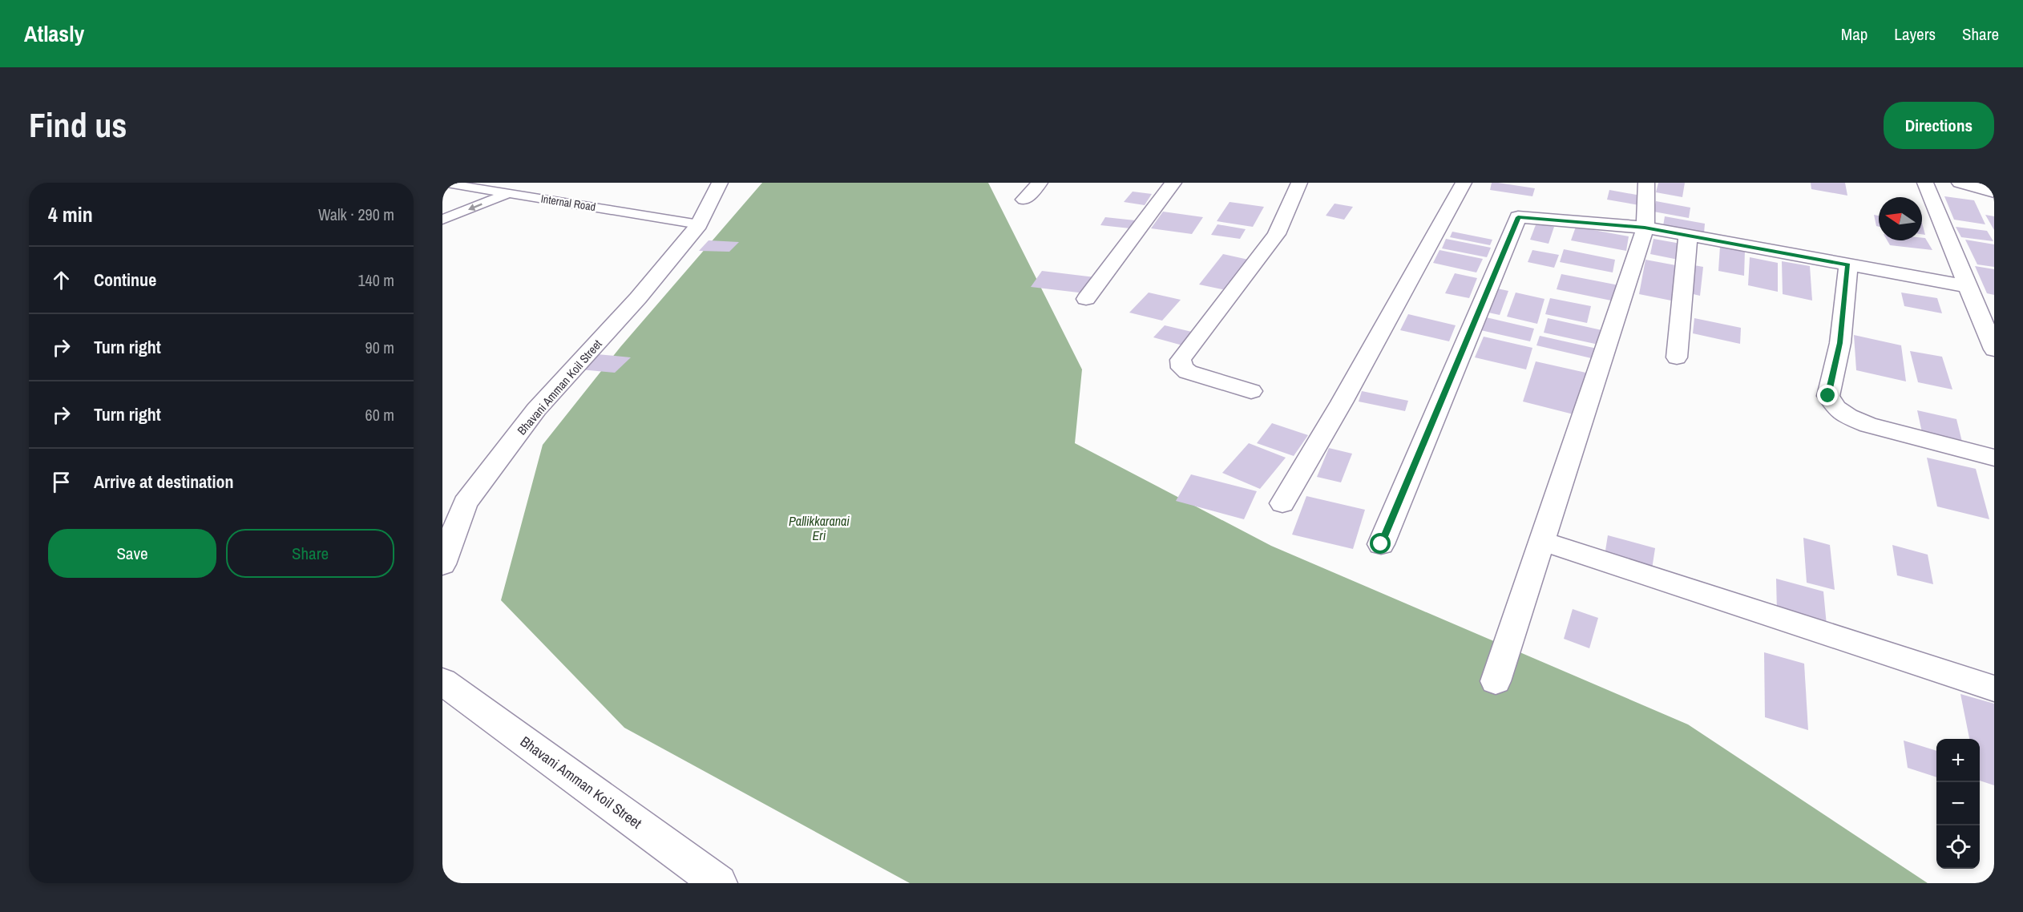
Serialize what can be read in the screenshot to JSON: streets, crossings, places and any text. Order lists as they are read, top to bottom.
{
  "streets": {
    "street": ["Bhavani Amman Koil Street"],
    "lane": ["Internal Road"]
  },
  "crossings": [
    ["Internal Road", "Bhavani Amman Koil Street"]
  ],
  "water": ["Pallikkaranai Eri"],
  "north": "left",
  "page": {
    "header": "Atlasly",
    "nav": ["Map", "Layers", "Share"],
    "buttons": [
      "Directions",
      ["Save", "Share"]
    ],
    "title": "Find us",
    "heading": ["4 min", "Walk · 290 m"],
    "list": [
      ["Continue", "140 m"],
      ["Turn right", "90 m"],
      ["Turn right", "60 m"],
      "Arrive at destination"
    ],
    "map_buttons": ["+", "−"]
  }
}
